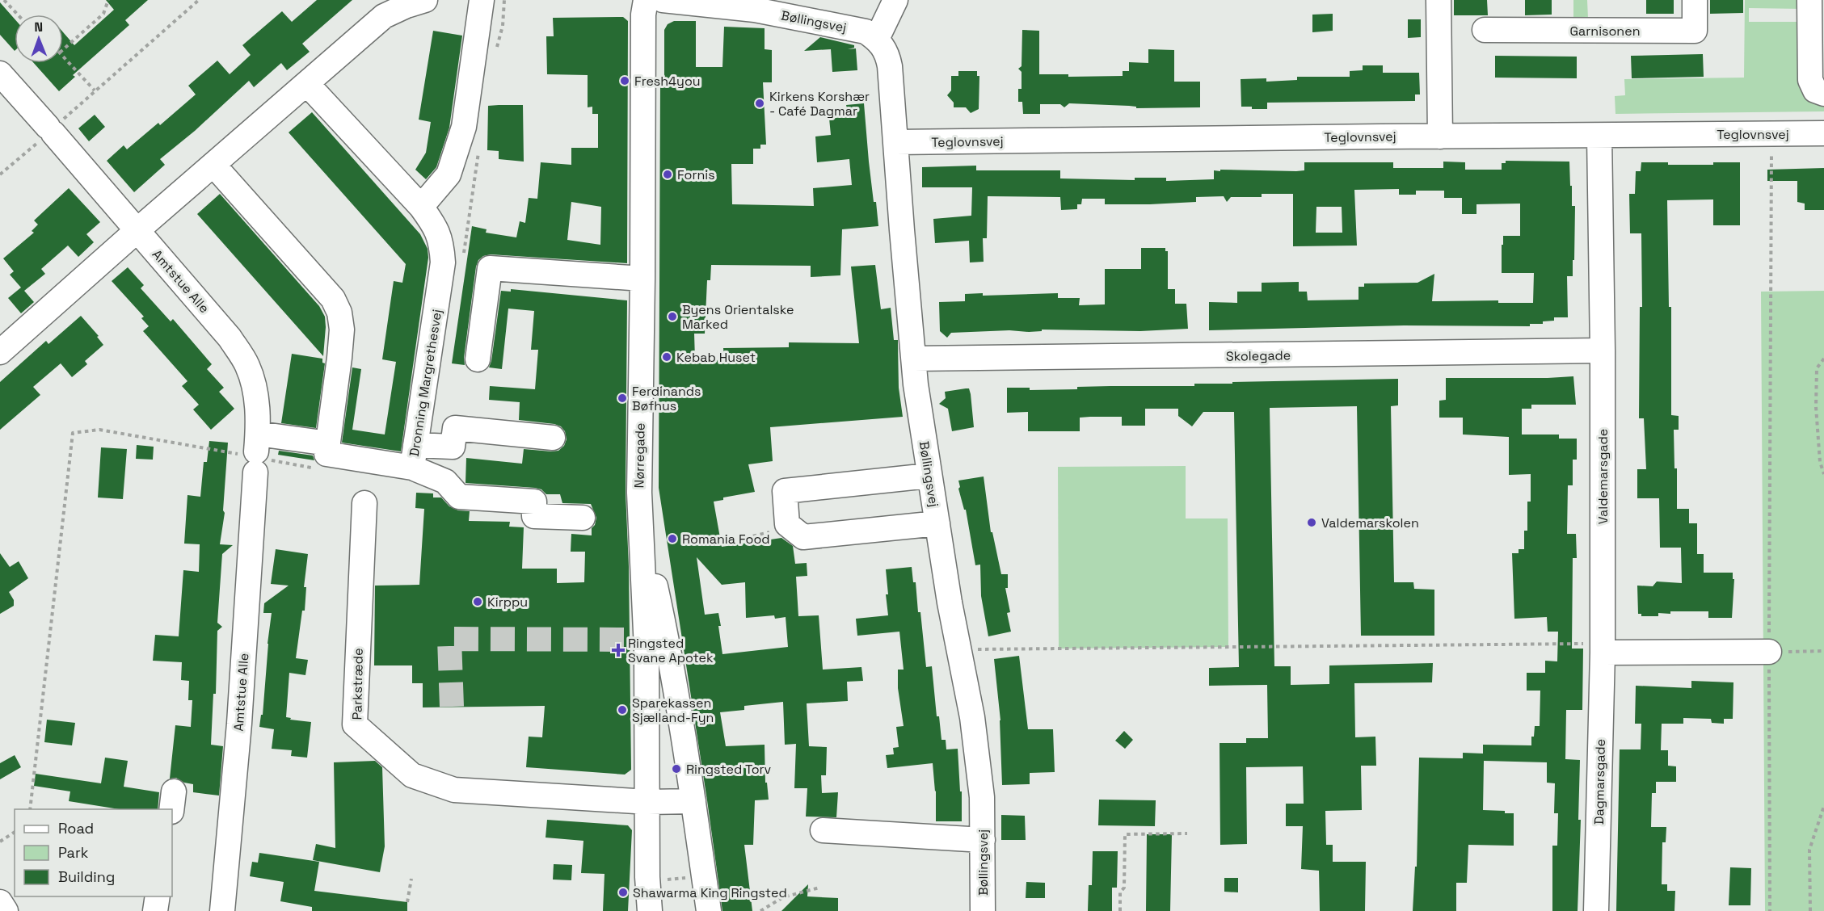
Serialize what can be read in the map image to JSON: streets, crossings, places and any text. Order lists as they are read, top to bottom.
{
  "streets": {
    "street": [
      "Bøllingsvej",
      "Garnisonen",
      "Teglovnsvej",
      "Amtstue Alle",
      "Skolegade",
      "Dronning Margrethesvej",
      "Nørregade",
      "Valdemarsgade",
      "Parkstræde",
      "Dagmarsgade"
    ]
  },
  "crossings": [
    ["Bøllingsvej", "Teglovnsvej"],
    ["Bøllingsvej", "Skolegade"],
    ["Teglovnsvej", "Valdemarsgade"],
    ["Skolegade", "Valdemarsgade"],
    ["Nørregade", "Parkstræde"],
    ["Valdemarsgade", "Dagmarsgade"]
  ],
  "places": {
    "other": [
      "Fresh4you",
      "Kirkens Korshær - Café Dagmar",
      "Fornis",
      "Byens Orientalske Marked",
      "Kebab Huset",
      "Ferdinands Bøfhus",
      "Valdemarskolen",
      "Romania Food",
      "Kirppu",
      "Sparekassen Sjælland-Fyn",
      "Ringsted Torv",
      "Shawarma King Ringsted"
    ],
    "health": ["Ringsted Svane Apotek"]
  },
  "legend": ["Road", "Park", "Building"],
  "north": "top"
}
